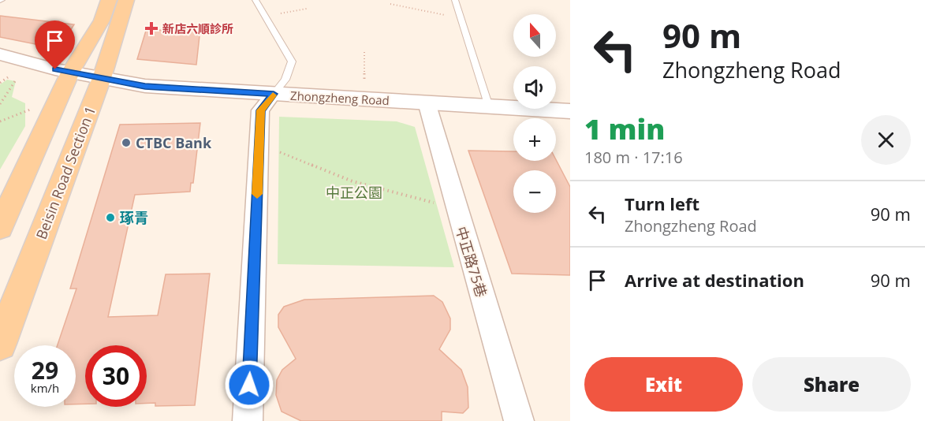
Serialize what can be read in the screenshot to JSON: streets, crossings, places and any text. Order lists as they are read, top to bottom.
{
  "streets": {
    "main road": ["Beisin Road Section 1"],
    "street": ["Zhongzheng Road", "中正路75巷"]
  },
  "crossings": [
    ["Zhongzheng Road", "Beisin Road Section 1"],
    ["Zhongzheng Road", "中正路75巷"]
  ],
  "parks": ["中正公園"],
  "places": {
    "health": ["新店六順診所"],
    "other": ["CTBC Bank", "琢青"]
  },
  "north": "top",
  "page": {
    "turn": ["90 m", "Zhongzheng Road"],
    "map_buttons": ["+", "−"],
    "heading": ["1 min", "180 m · 17:16"],
    "list": [
      {
        "name": "Turn left",
        "note": "Zhongzheng Road",
        "value": "90 m"
      },
      {
        "name": "Arrive at destination",
        "value": "90 m"
      }
    ],
    "speed": "29 km/h",
    "limit": "30",
    "buttons": ["Exit", "Share"]
  }
}
